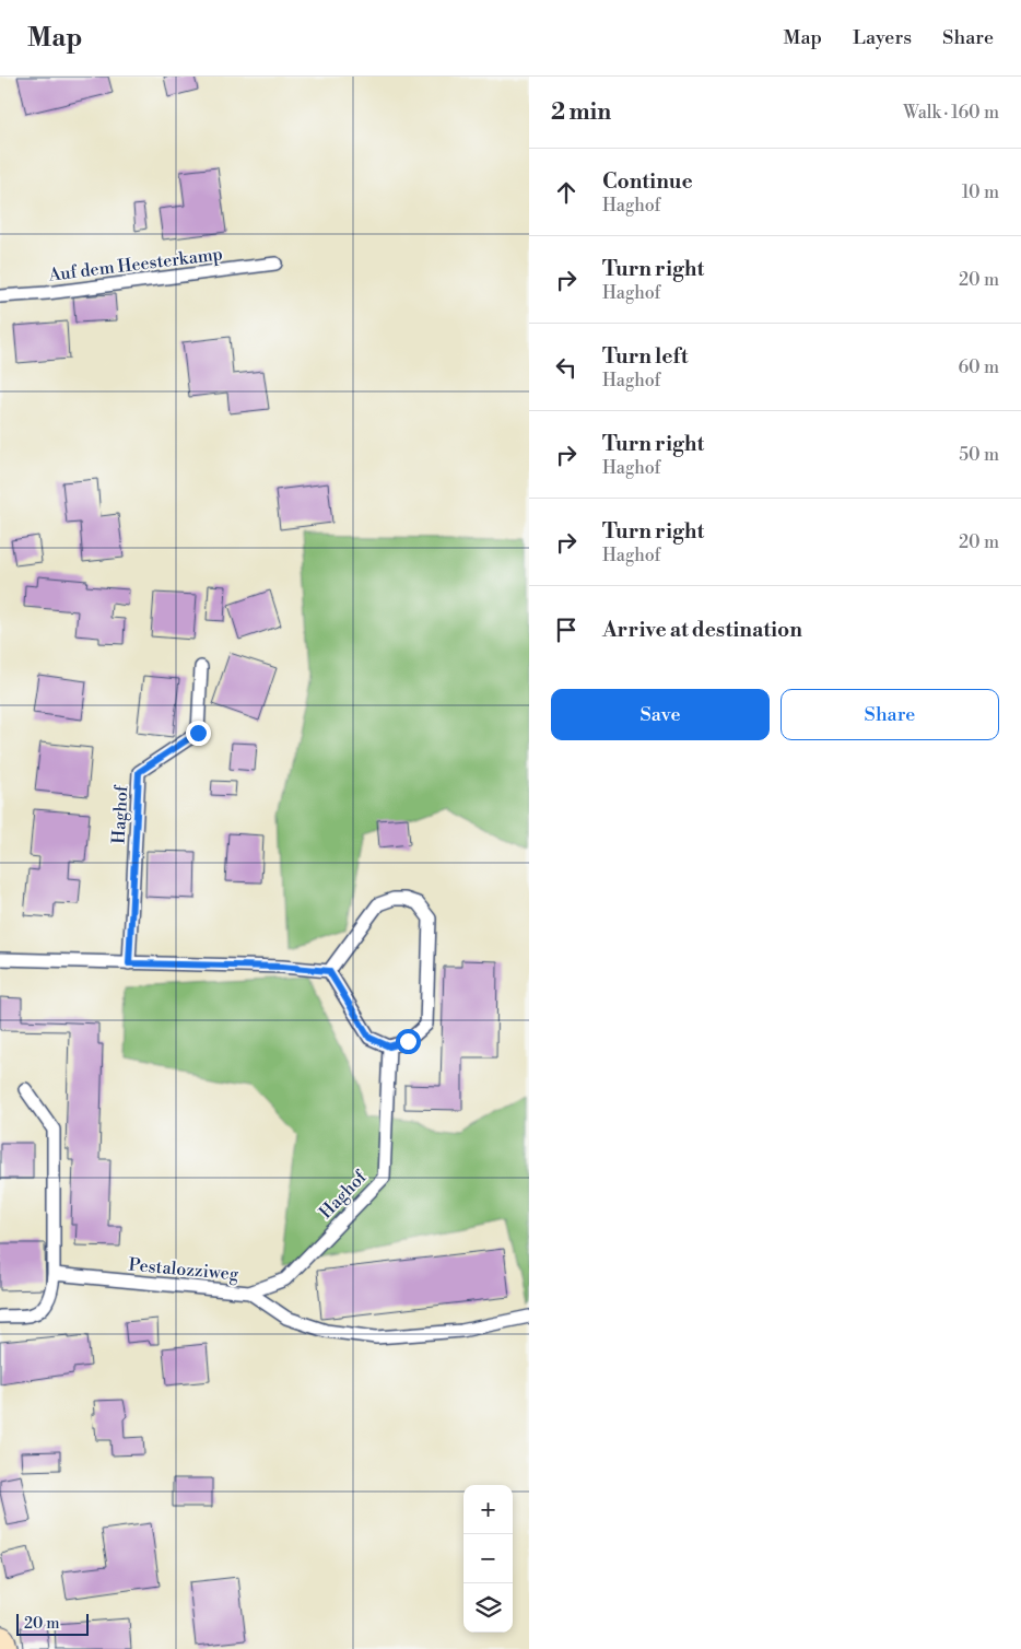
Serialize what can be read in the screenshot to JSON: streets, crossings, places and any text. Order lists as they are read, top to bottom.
{
  "streets": {
    "lane": ["Auf dem Heesterkamp", "Haghof", "Pestalozziweg"]
  },
  "crossings": [
    ["Haghof", "Pestalozziweg"]
  ],
  "scale_bar": "20 m",
  "page": {
    "header": "Map",
    "nav": ["Map", "Layers", "Share"],
    "heading": ["2 min", "Walk · 160 m"],
    "list": [
      ["Continue", "Haghof", "10 m"],
      ["Turn right", "Haghof", "20 m"],
      ["Turn left", "Haghof", "60 m"],
      ["Turn right", "Haghof", "50 m"],
      ["Turn right", "Haghof", "20 m"],
      "Arrive at destination"
    ],
    "buttons": ["Save", "Share"],
    "map_buttons": ["+", "−"],
    "scale": "20 m"
  }
}
